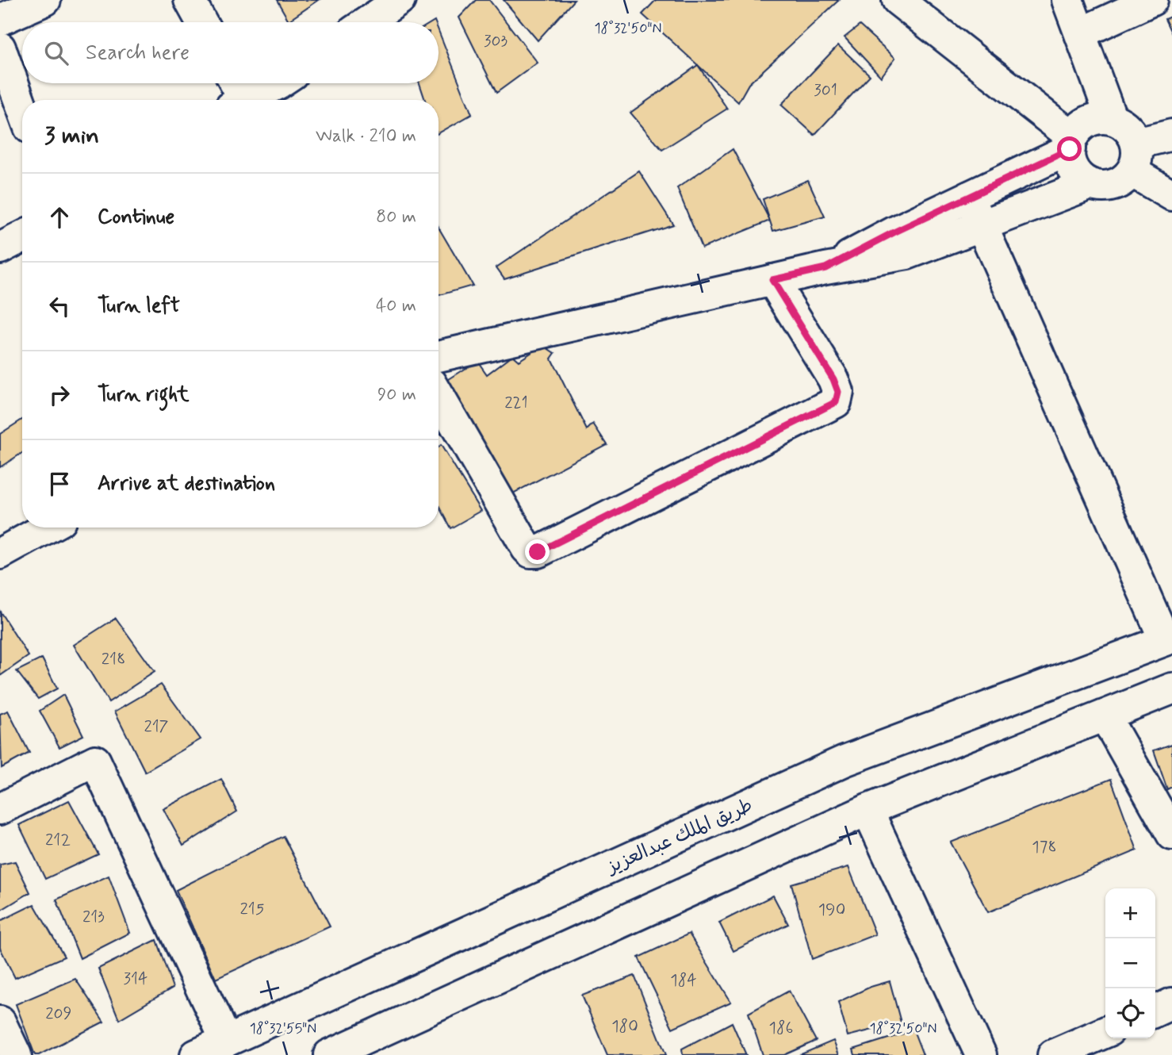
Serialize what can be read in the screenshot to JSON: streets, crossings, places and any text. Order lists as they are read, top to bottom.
{
  "streets": {
    "street": ["طريق الملك عبدالعزيز"]
  },
  "house_numbers": [
    "303",
    "301",
    "221",
    "218",
    "217",
    "212",
    "178",
    "215",
    "190",
    "213",
    "314",
    "184",
    "209",
    "180",
    "186"
  ],
  "page": {
    "search": "Search here",
    "heading": ["3 min", "Walk · 210 m"],
    "list": [
      ["Continue", "80 m"],
      ["Turn left", "40 m"],
      ["Turn right", "90 m"],
      "Arrive at destination"
    ],
    "map_buttons": ["+", "−"]
  },
  "coordinates": ["18°32'50\"N", "18°32'55\"N"]
}
